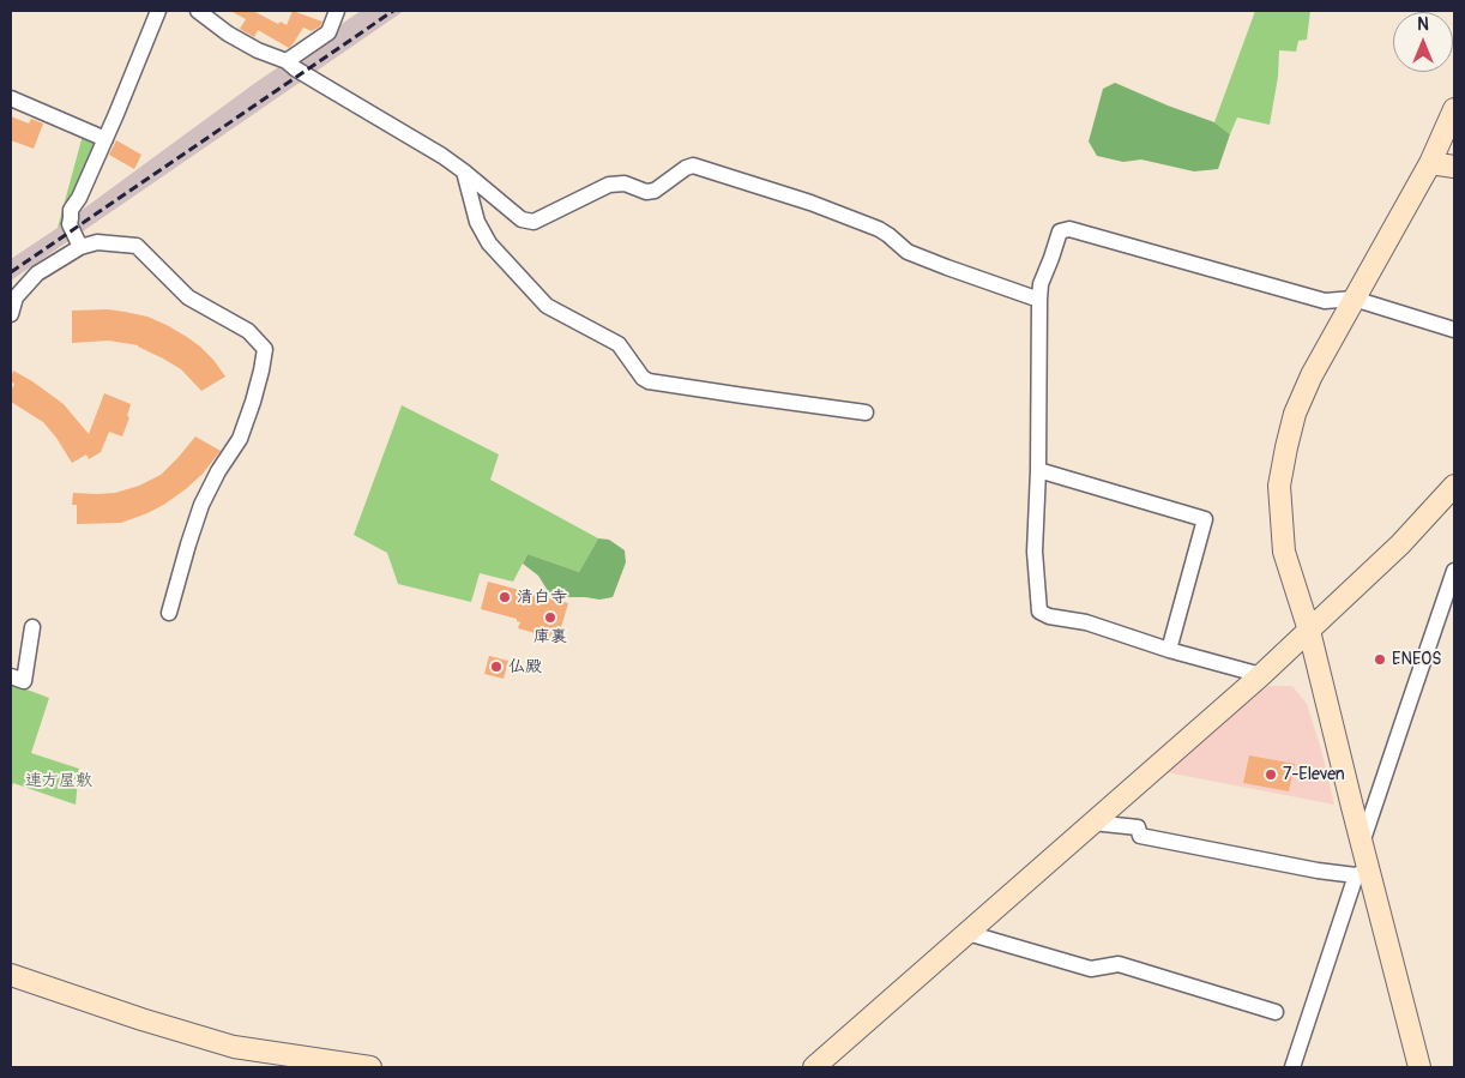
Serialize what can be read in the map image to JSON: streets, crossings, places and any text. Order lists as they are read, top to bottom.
{
  "parks": ["連方屋敷"],
  "places": [
    "清白寺",
    "庫裏",
    "ENEOS",
    "仏殿",
    "7-Eleven"
  ],
  "north": "top"
}
